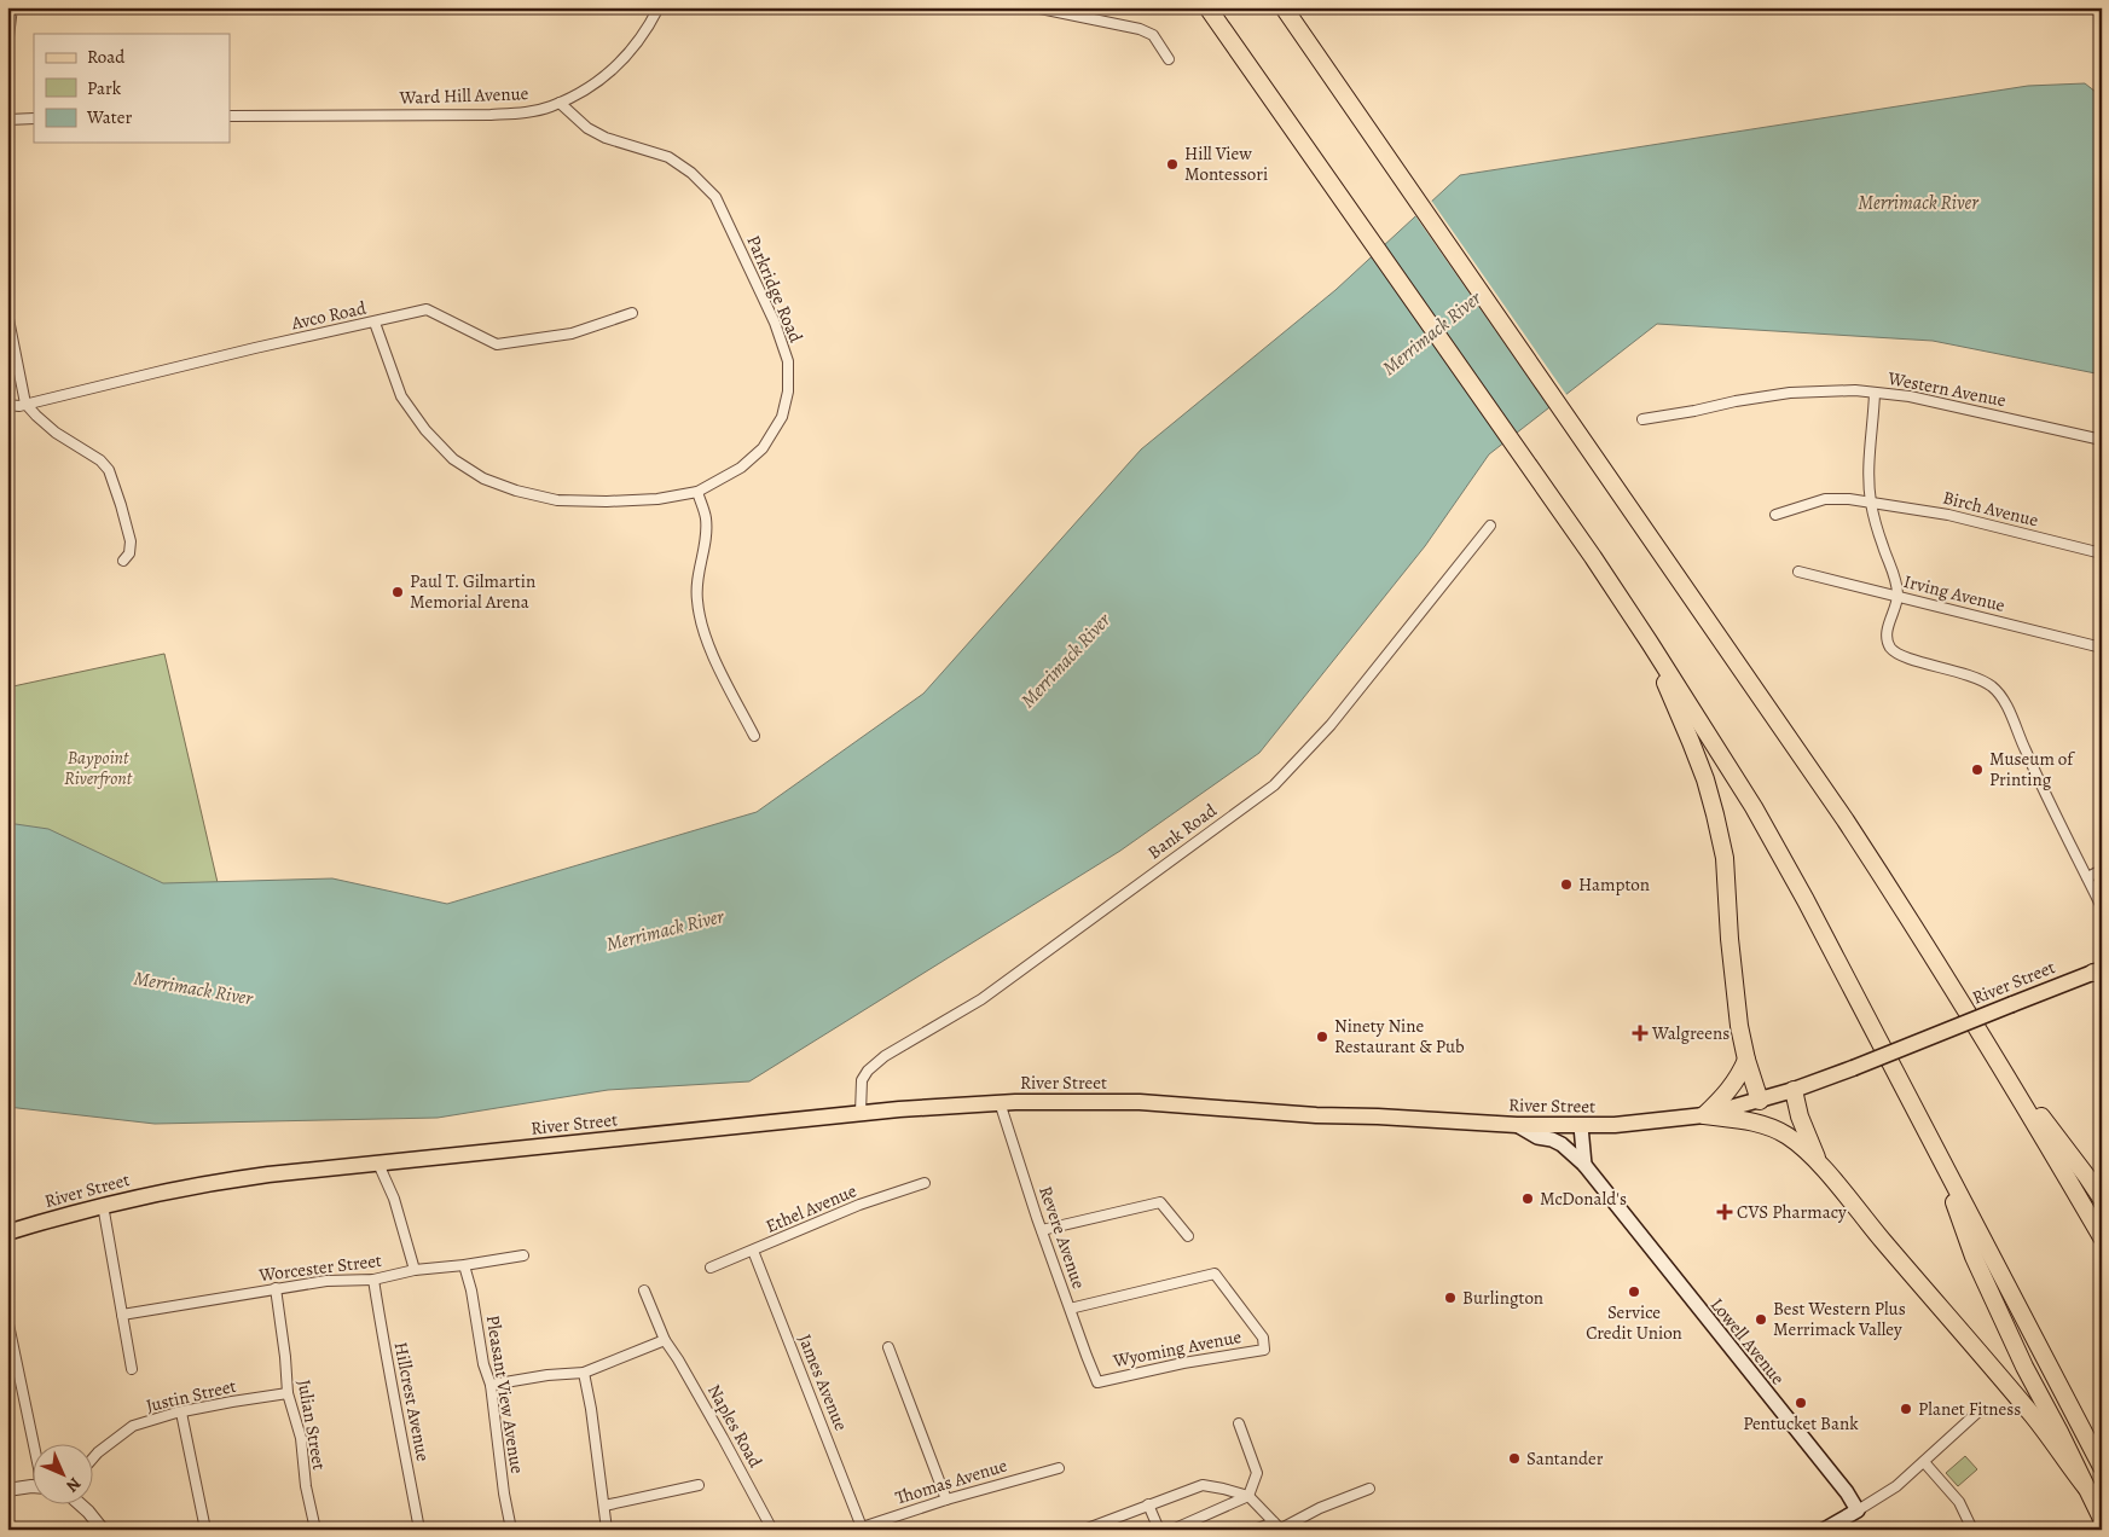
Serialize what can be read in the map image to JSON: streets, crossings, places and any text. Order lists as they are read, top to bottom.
{
  "streets": {
    "main road": ["River Street", "Lowell Avenue"],
    "street": [
      "Ward Hill Avenue",
      "Parkridge Road",
      "Avco Road",
      "Western Avenue",
      "Birch Avenue",
      "Irving Avenue",
      "Bank Road",
      "Ethel Avenue",
      "Revere Avenue",
      "Worcester Street",
      "Wyoming Avenue",
      "James Avenue",
      "Pleasant View Avenue",
      "Justin Street",
      "Hillcrest Avenue",
      "Julian Street",
      "Naples Road",
      "Thomas Avenue"
    ]
  },
  "crossings": [
    ["Ward Hill Avenue", "Parkridge Road"],
    ["Parkridge Road", "Avco Road"],
    ["Bank Road", "River Street"],
    ["River Street", "Revere Avenue"],
    ["River Street", "Lowell Avenue"],
    ["Ethel Avenue", "James Avenue"],
    ["Revere Avenue", "Wyoming Avenue"],
    ["Worcester Street", "Pleasant View Avenue"],
    ["Worcester Street", "Hillcrest Avenue"],
    ["Worcester Street", "Julian Street"],
    ["James Avenue", "Thomas Avenue"],
    ["Justin Street", "Julian Street"]
  ],
  "water": ["Merrimack River"],
  "parks": ["Baypoint Riverfront"],
  "places": {
    "other": [
      "Hill View Montessori",
      "Paul T. Gilmartin Memorial Arena",
      "Museum of Printing",
      "Hampton",
      "Ninety Nine Restaurant & Pub",
      "McDonald's",
      "Service Credit Union",
      "Burlington",
      "Best Western Plus Merrimack Valley",
      "Pentucket Bank",
      "Planet Fitness",
      "Santander"
    ],
    "health": ["Walgreens", "CVS Pharmacy"]
  },
  "legend": ["Road", "Park", "Water"],
  "north": "bottom right"
}
